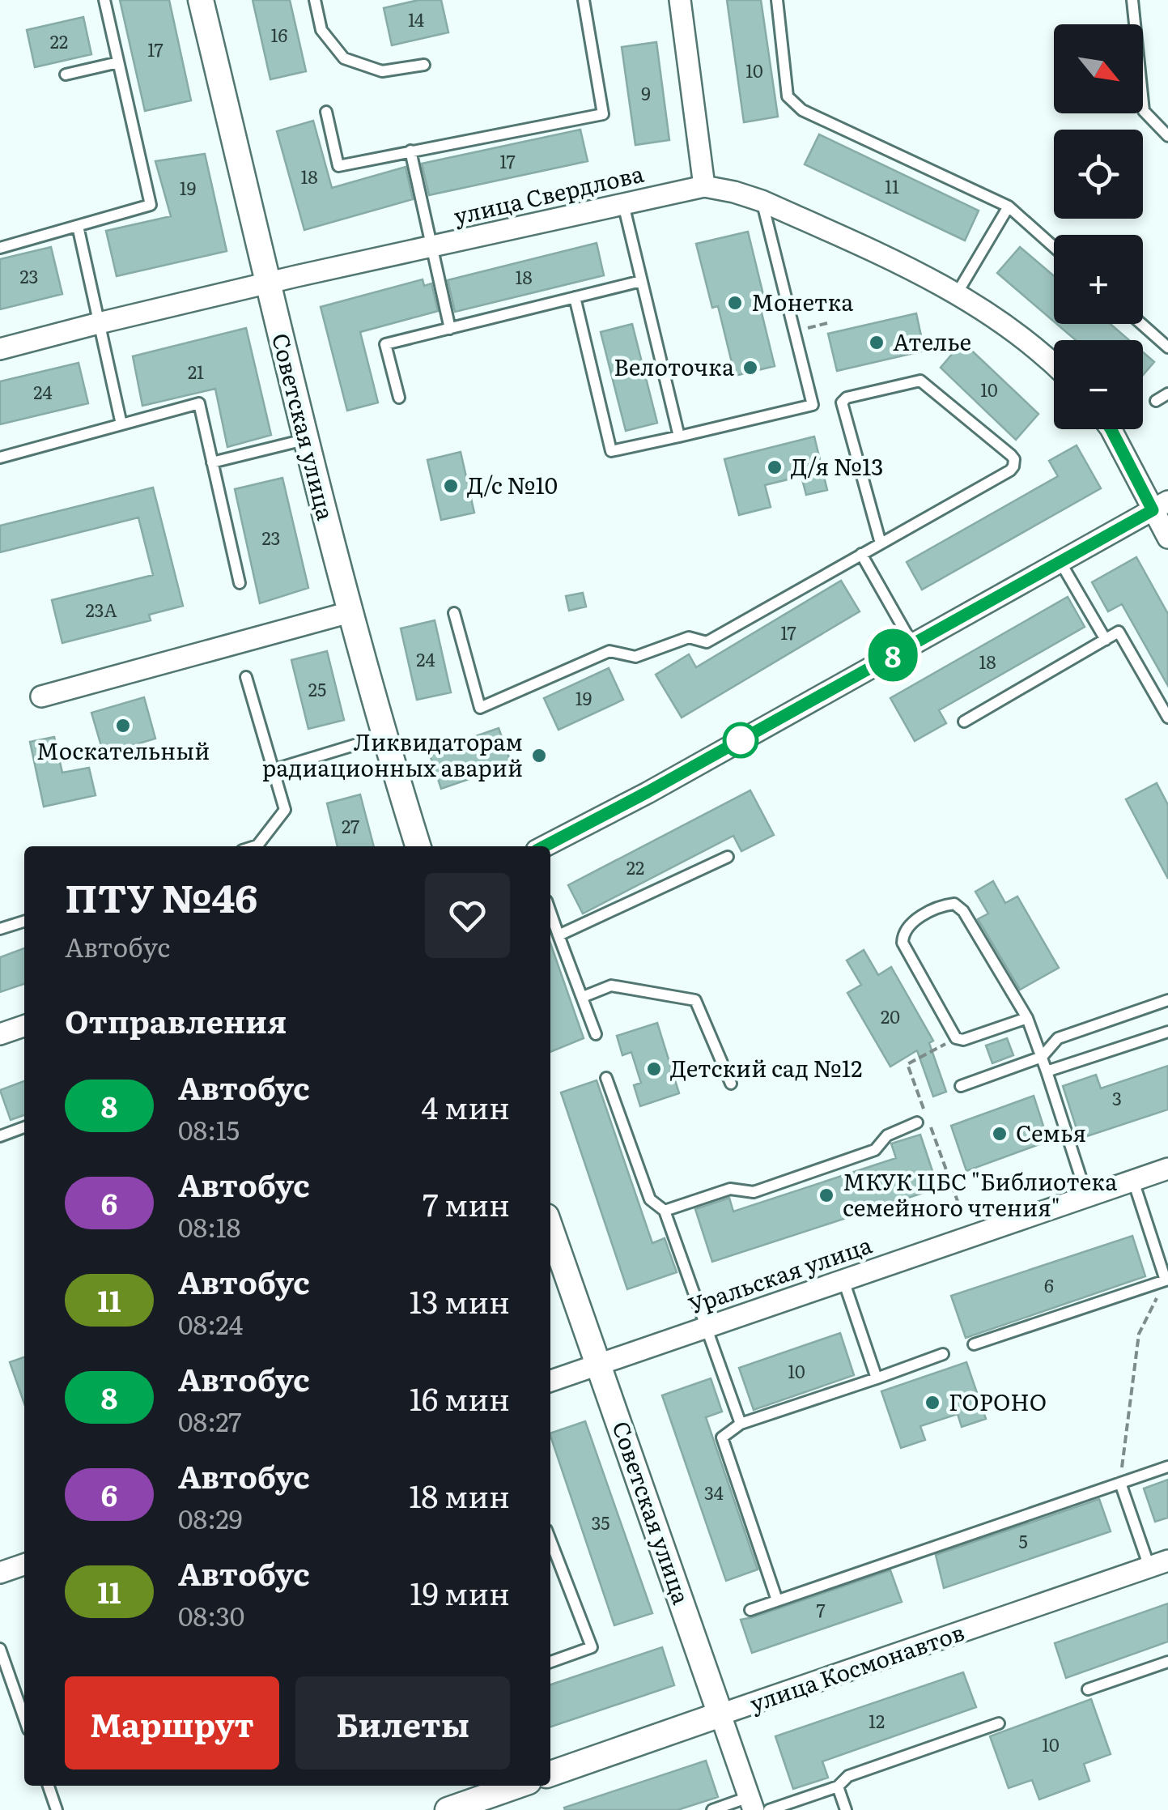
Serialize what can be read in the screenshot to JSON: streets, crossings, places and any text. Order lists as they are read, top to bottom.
{
  "streets": {
    "street": [
      "улица Свердлова",
      "Советская улица",
      "Уральская улица",
      "улица Космонавтов"
    ]
  },
  "crossings": [
    ["улица Свердлова", "Советская улица"],
    ["Советская улица", "Уральская улица"],
    ["Советская улица", "улица Космонавтов"]
  ],
  "places": [
    "Монетка",
    "Ателье",
    "Велоточка",
    "Д/я №13",
    "Д/с №10",
    "Москательный",
    "Ликвидаторам радиационных аварий",
    "Детский сад №12",
    "Семья",
    "МКУК ЦБС \"Библиотека семейного чтения\"",
    "ГОРОНО"
  ],
  "lines": ["bus line 8"],
  "house_numbers": [
    "14",
    "16",
    "22",
    "17",
    "10",
    "9",
    "17",
    "18",
    "11",
    "19",
    "23",
    "18",
    "21",
    "10",
    "24",
    "23",
    "23А",
    "17",
    "24",
    "18",
    "25",
    "19",
    "27",
    "22",
    "20",
    "3",
    "6",
    "10",
    "34",
    "35",
    "5",
    "7",
    "12",
    "10"
  ],
  "north": "bottom right",
  "page": {
    "on_map": "8",
    "map_buttons": ["+", "−"],
    "heading": [
      ["ПТУ №46", "Автобус"],
      "Отправления"
    ],
    "list": [
      {
        "mark": "8",
        "name": "Автобус",
        "note": "08:15",
        "value": "4 мин"
      },
      {
        "mark": "6",
        "name": "Автобус",
        "note": "08:18",
        "value": "7 мин"
      },
      {
        "mark": "11",
        "name": "Автобус",
        "note": "08:24",
        "value": "13 мин"
      },
      {
        "mark": "8",
        "name": "Автобус",
        "note": "08:27",
        "value": "16 мин"
      },
      {
        "mark": "6",
        "name": "Автобус",
        "note": "08:29",
        "value": "18 мин"
      },
      {
        "mark": "11",
        "name": "Автобус",
        "note": "08:30",
        "value": "19 мин"
      }
    ],
    "buttons": ["Маршрут", "Билеты"]
  }
}
